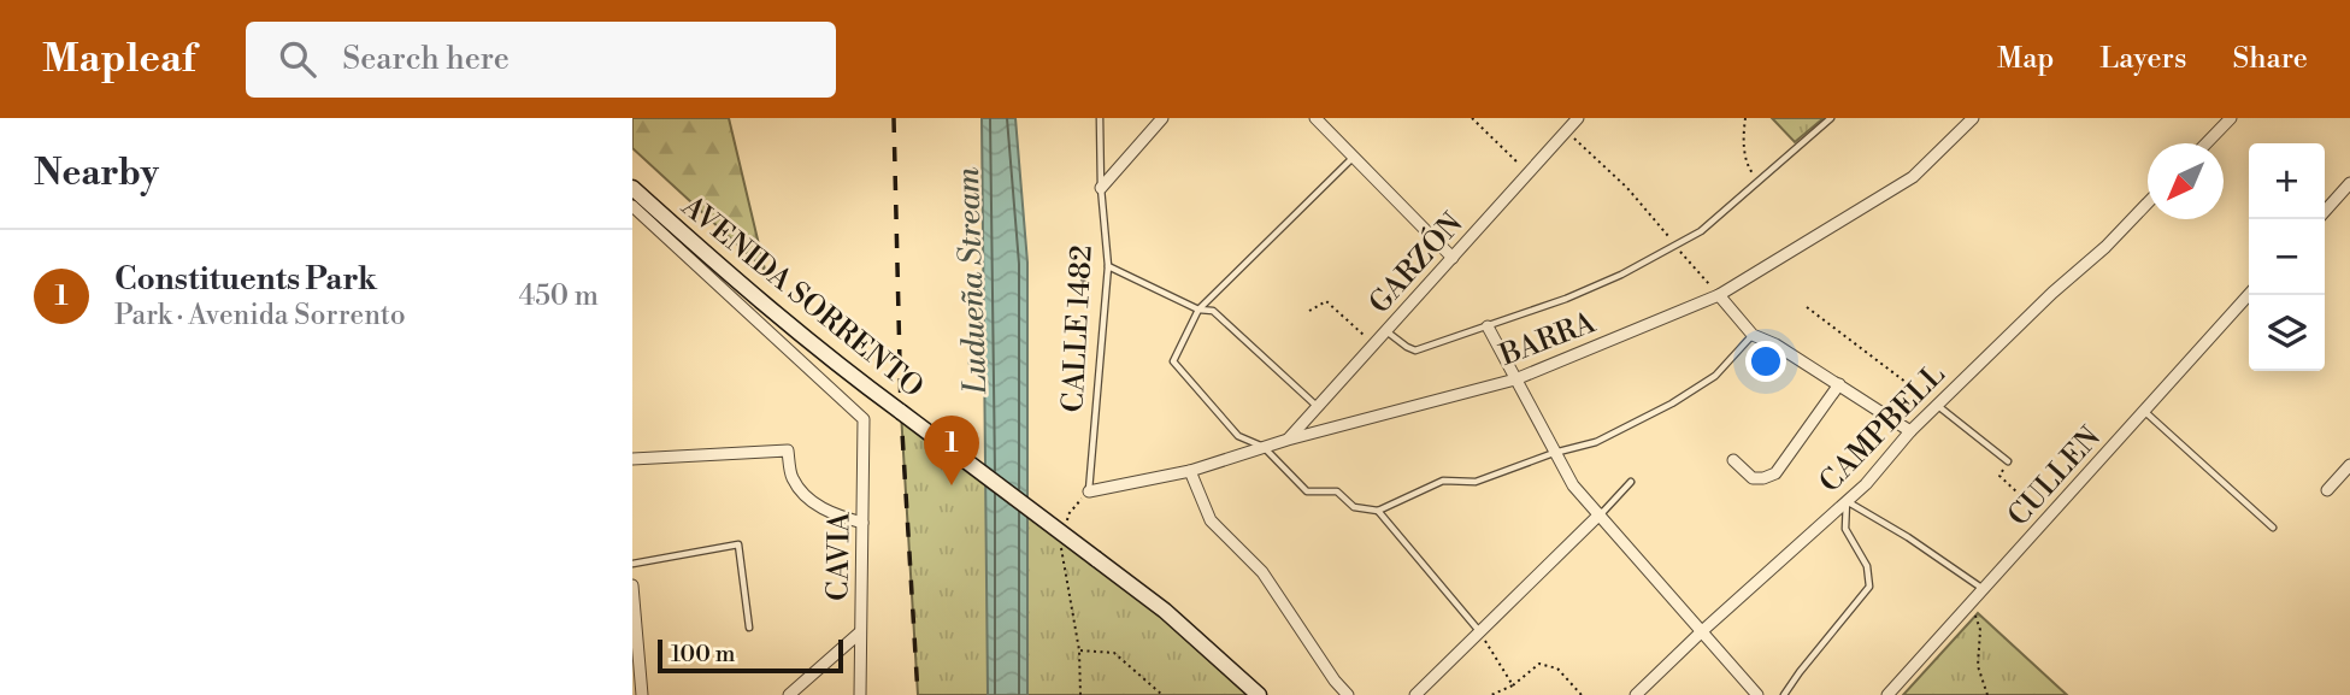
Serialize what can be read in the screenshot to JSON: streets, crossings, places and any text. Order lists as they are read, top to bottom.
{
  "streets": {
    "main road": ["AVENIDA SORRENTO"],
    "street": [
      "GARZÓN",
      "BARRA",
      "CAMPBELL",
      "CULLEN",
      "CAVIA"
    ],
    "lane": ["CALLE 1482"]
  },
  "crossings": [
    ["GARZÓN", "BARRA"],
    ["CALLE 1482", "BARRA"]
  ],
  "water": ["Ludueña Stream"],
  "scale_bar": "100 m",
  "north": "bottom left",
  "page": {
    "header": "Mapleaf",
    "search": "Search here",
    "nav": ["Map", "Layers", "Share"],
    "heading": "Nearby",
    "map_buttons": ["+", "−"],
    "list": [
      {
        "mark": "1",
        "name": "Constituents Park",
        "note": "Park · Avenida Sorrento",
        "value": "450 m"
      }
    ],
    "pins": "1",
    "scale": "100 m"
  }
}
